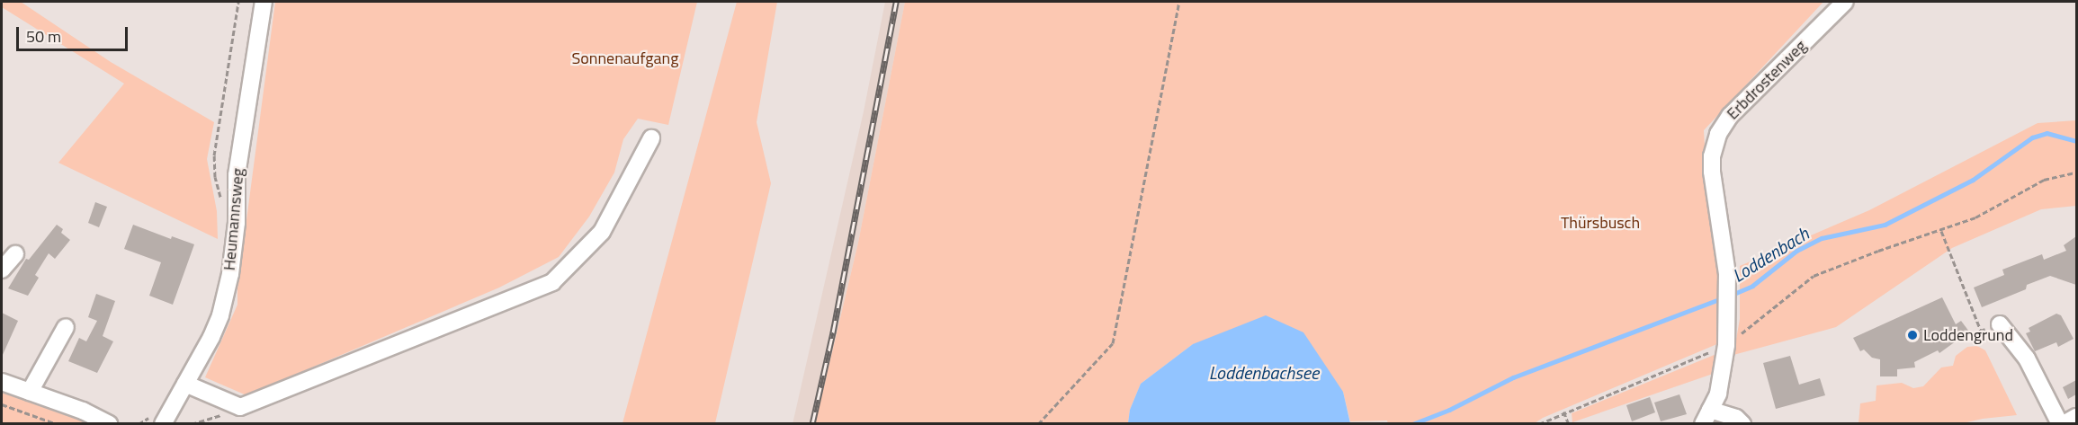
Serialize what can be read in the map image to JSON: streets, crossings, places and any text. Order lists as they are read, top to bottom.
{
  "streets": {
    "street": ["Erbdrostenweg", "Heumannsweg"]
  },
  "water": ["Loddenbach", "Loddenbachsee"],
  "parks": ["Sonnenaufgang", "Thürsbusch"],
  "places": ["Loddengrund"],
  "scale_bar": "50 m"
}
